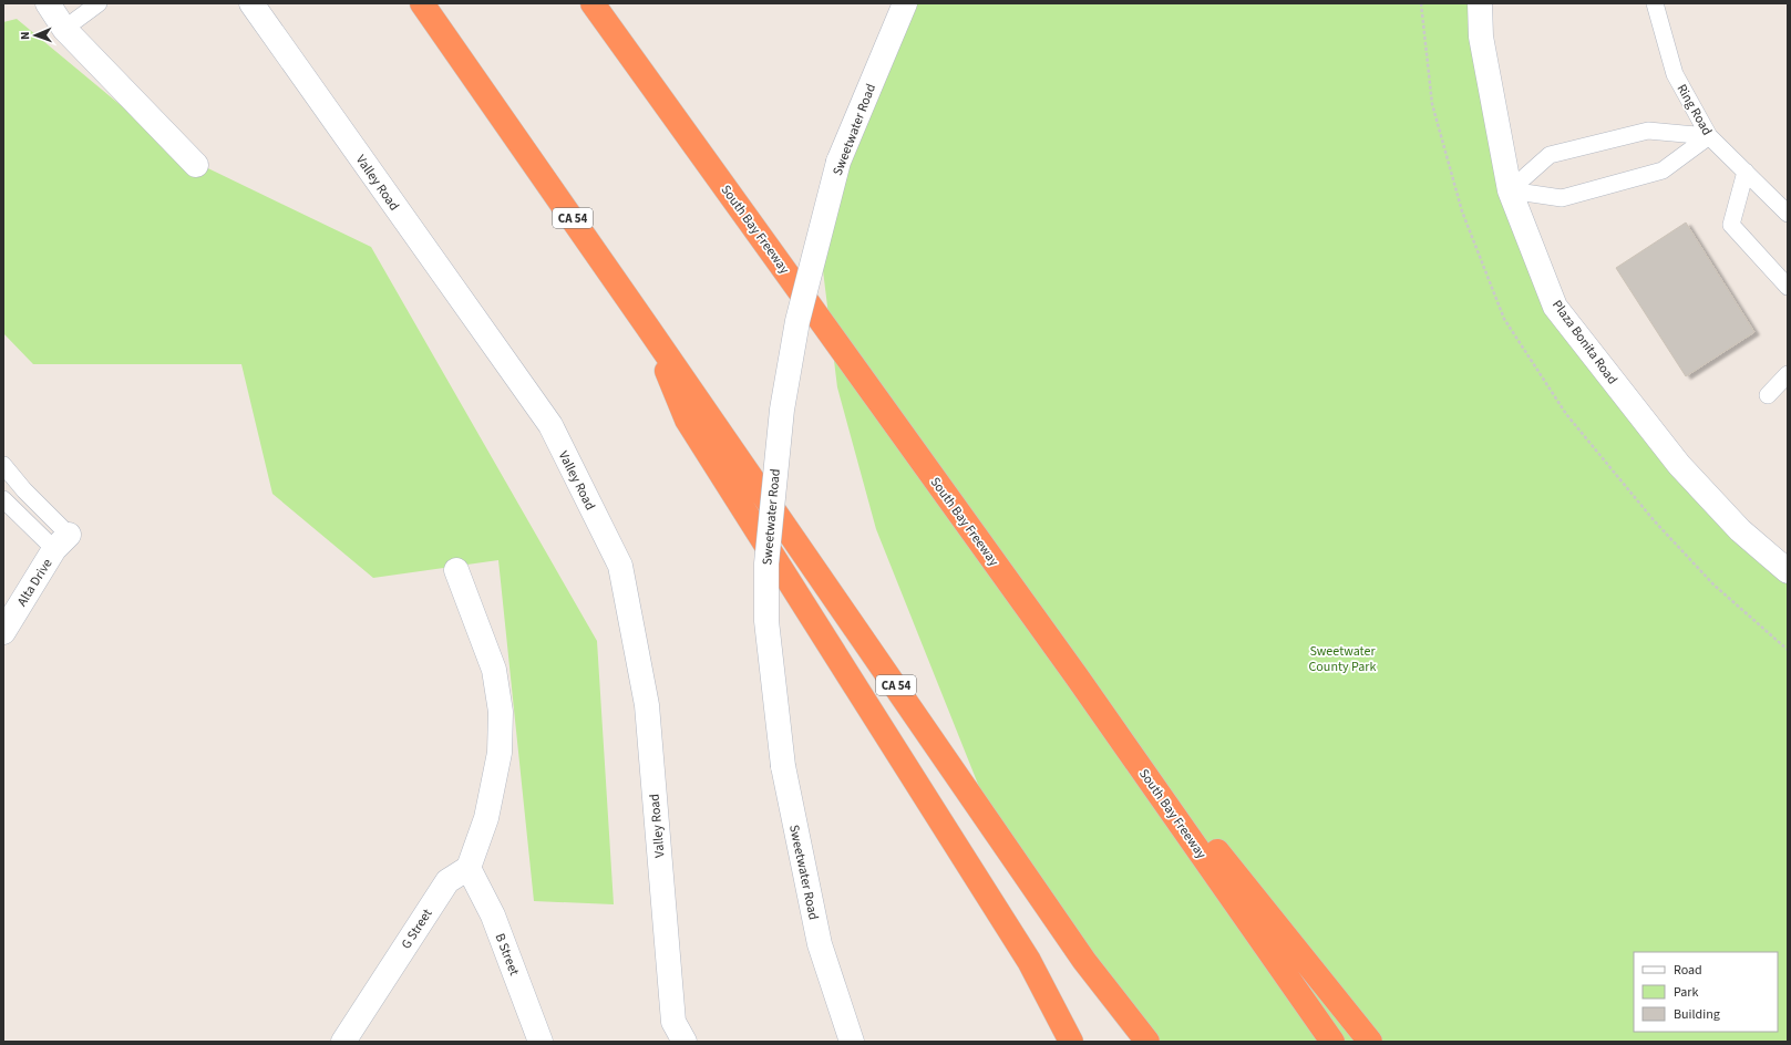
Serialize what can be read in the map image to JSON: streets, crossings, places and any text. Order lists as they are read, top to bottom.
{
  "streets": {
    "highway": ["CA 54", "South Bay Freeway"],
    "main road": [
      "Sweetwater Road",
      "Valley Road",
      "Plaza Bonita Road",
      "Alta Drive",
      "G Street",
      "B Street"
    ],
    "lane": ["Ring Road"]
  },
  "crossings": [
    ["G Street", "B Street"]
  ],
  "parks": ["Sweetwater County Park"],
  "legend": ["Road", "Park", "Building"],
  "north": "left"
}
